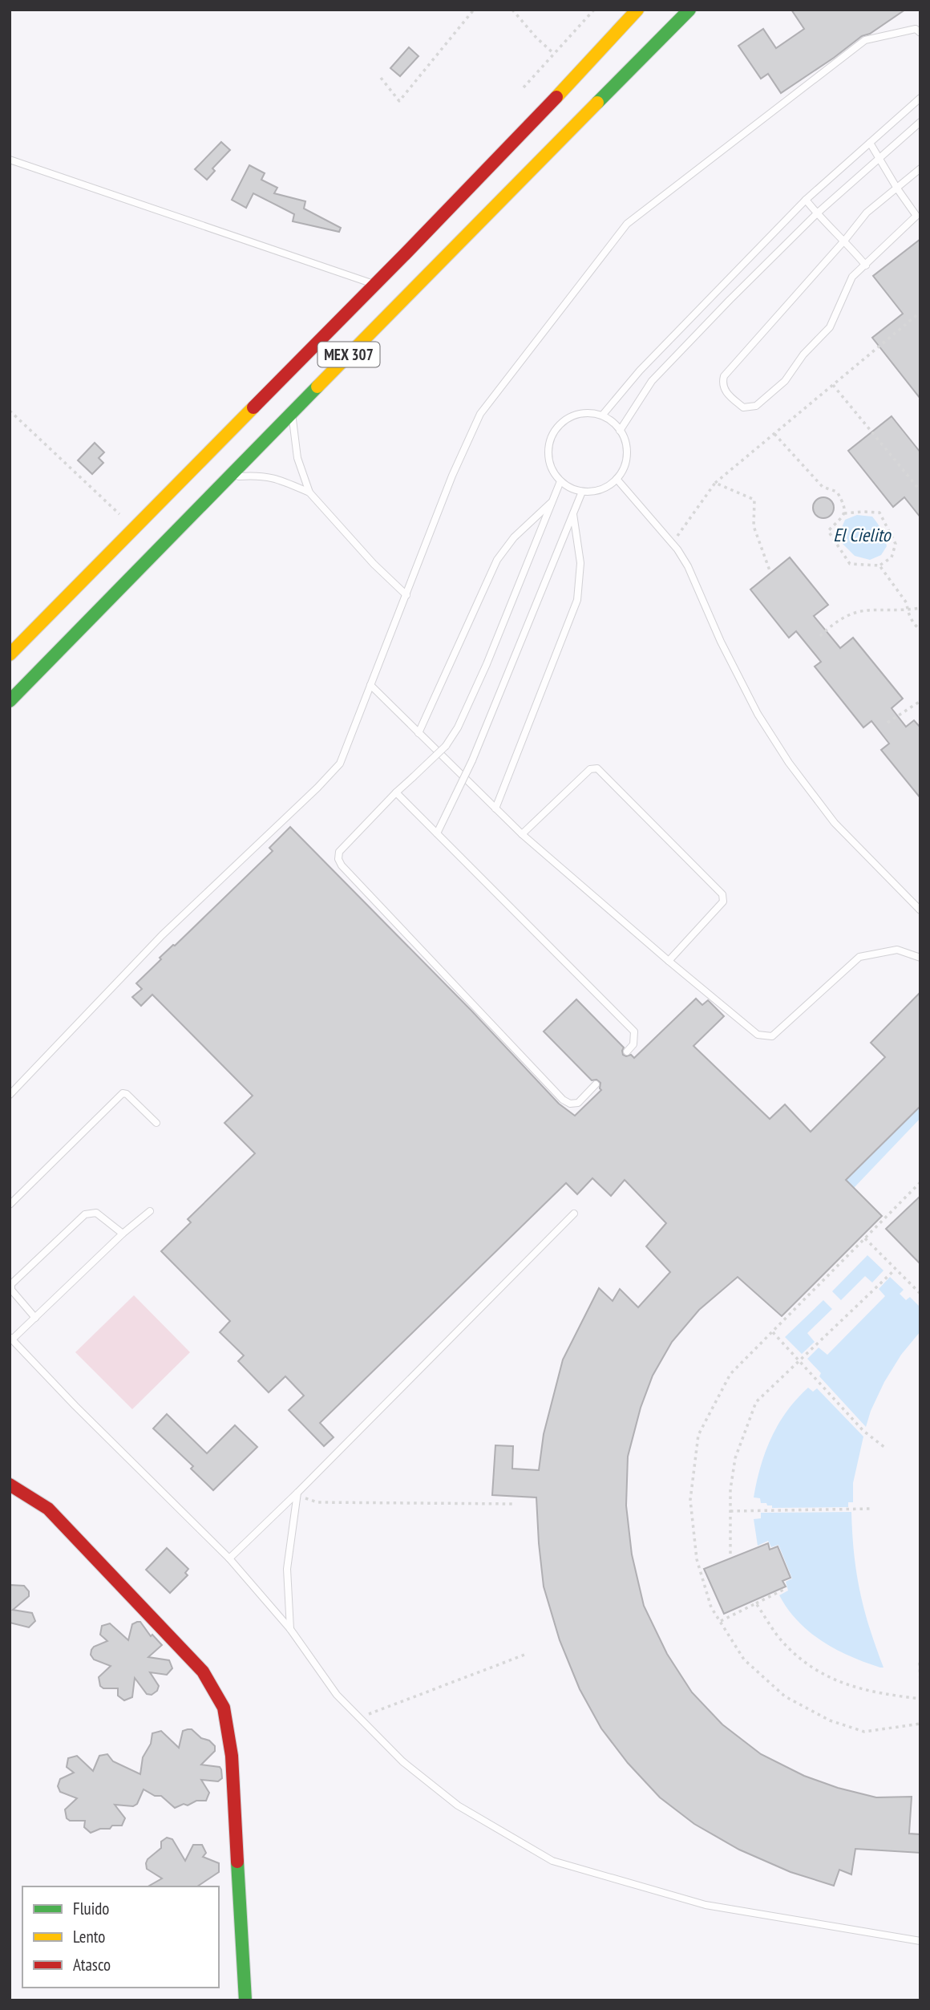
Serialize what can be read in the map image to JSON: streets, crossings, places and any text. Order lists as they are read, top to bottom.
{
  "streets": {
    "main road": ["MEX 307"]
  },
  "water": ["El Cielito"],
  "legend": ["Fluido", "Lento", "Atasco"]
}
